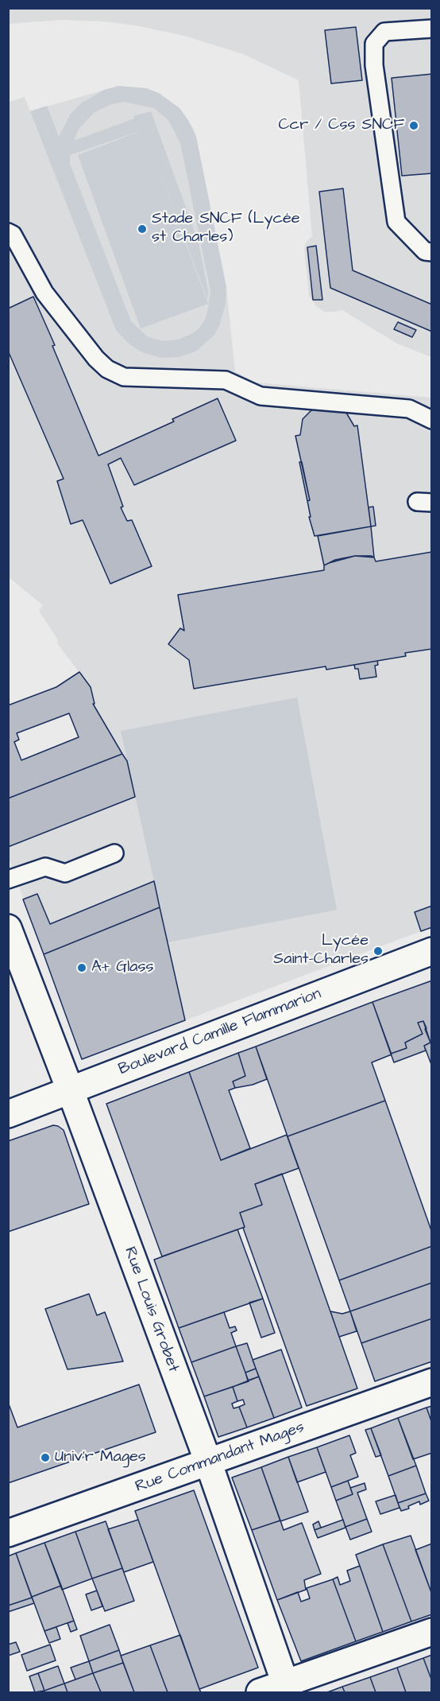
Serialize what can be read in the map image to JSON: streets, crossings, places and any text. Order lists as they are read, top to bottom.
{
  "streets": {
    "street": ["Boulevard Camille Flammarion", "Rue Louis Grobet", "Rue Commandant Mages"]
  },
  "crossings": [
    ["Boulevard Camille Flammarion", "Rue Louis Grobet"],
    ["Rue Louis Grobet", "Rue Commandant Mages"]
  ],
  "places": [
    "Ccr / Css SNCF",
    "Stade SNCF (Lycée st Charles)",
    "Lycée Saint-Charles",
    "A+ Glass",
    "Univ'r Mages"
  ]
}
